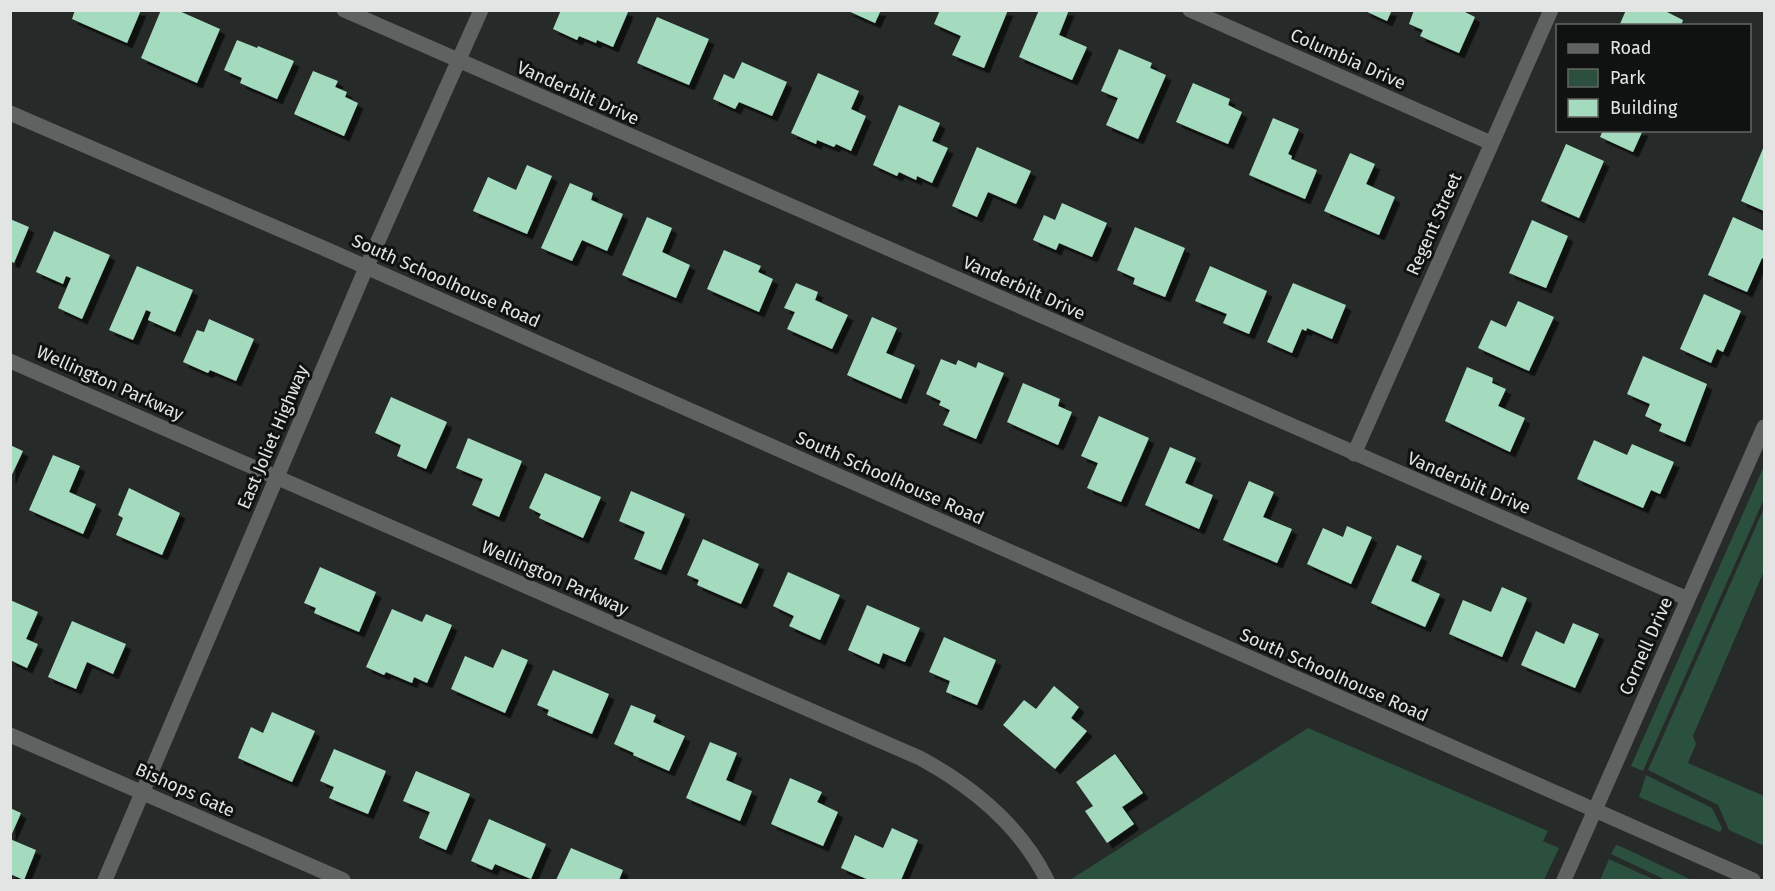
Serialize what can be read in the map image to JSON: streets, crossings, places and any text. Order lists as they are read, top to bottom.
{
  "streets": {
    "street": [
      "Columbia Drive",
      "Vanderbilt Drive",
      "Regent Street",
      "South Schoolhouse Road",
      "Wellington Parkway",
      "East Joliet Highway",
      "Cornell Drive",
      "Bishops Gate"
    ]
  },
  "crossings": [
    ["Columbia Drive", "Regent Street"],
    ["Vanderbilt Drive", "Regent Street"],
    ["Vanderbilt Drive", "East Joliet Highway"],
    ["Vanderbilt Drive", "Cornell Drive"],
    ["South Schoolhouse Road", "East Joliet Highway"],
    ["South Schoolhouse Road", "Cornell Drive"],
    ["Wellington Parkway", "East Joliet Highway"],
    ["East Joliet Highway", "Bishops Gate"]
  ],
  "legend": ["Road", "Park", "Building"]
}
